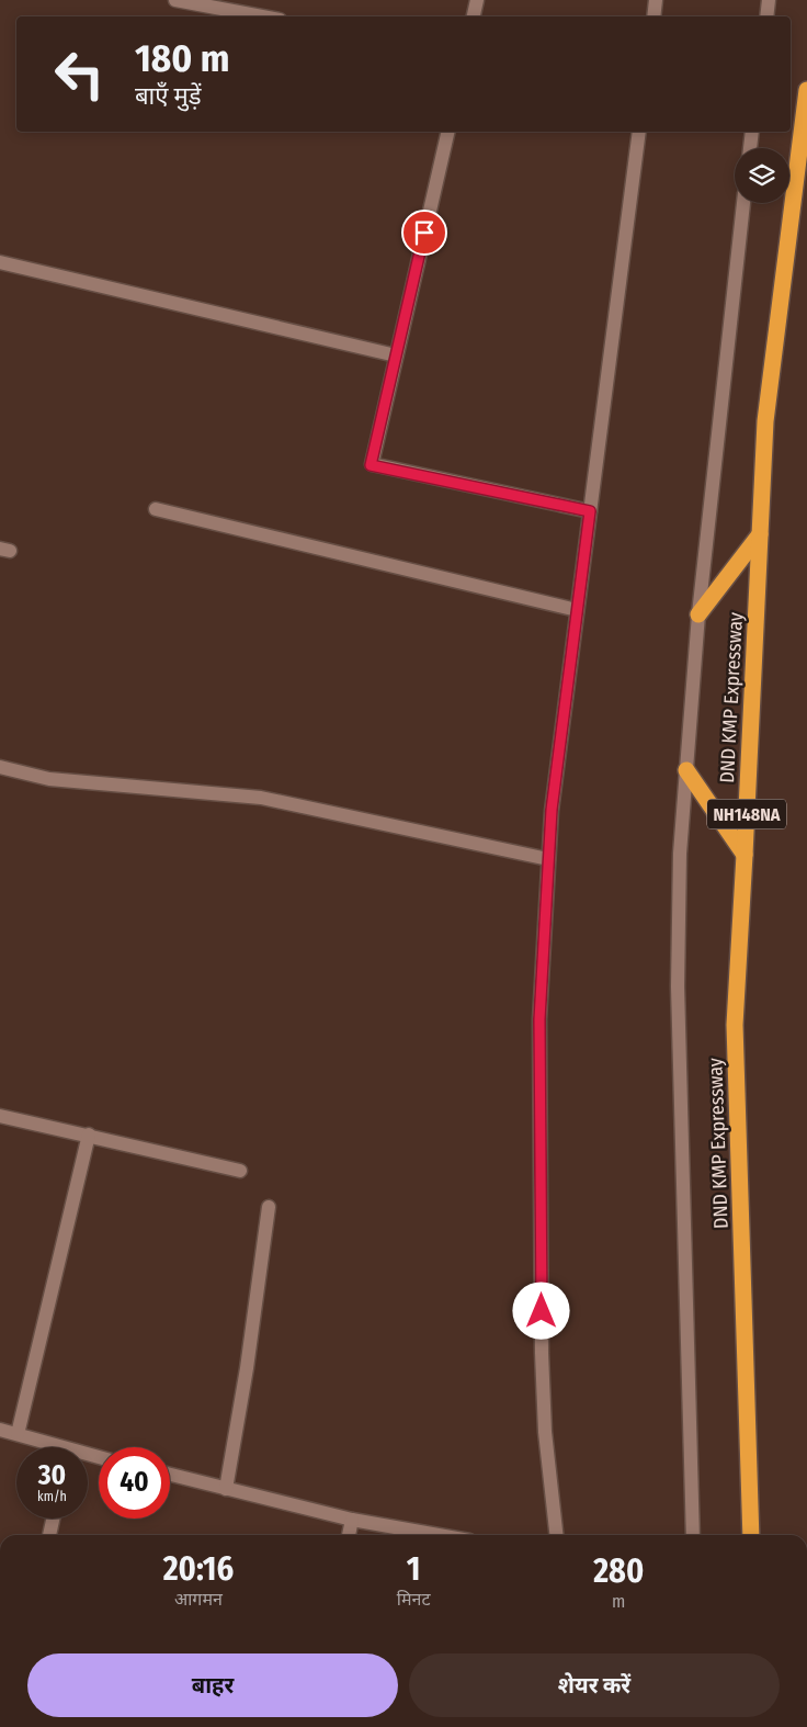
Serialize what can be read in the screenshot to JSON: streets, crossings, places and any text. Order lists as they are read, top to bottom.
{
  "streets": {
    "highway": ["DND KMP Expressway", "NH148NA"]
  },
  "page": {
    "turn": ["180 m", "बाएँ मुड़ें"],
    "speed": "30 km/h",
    "limit": "40",
    "eta": [
      "20:16",
      "आगमन",
      "1",
      "मिनट",
      "280",
      "m"
    ],
    "buttons": ["बाहर", "शेयर करें"]
  }
}
